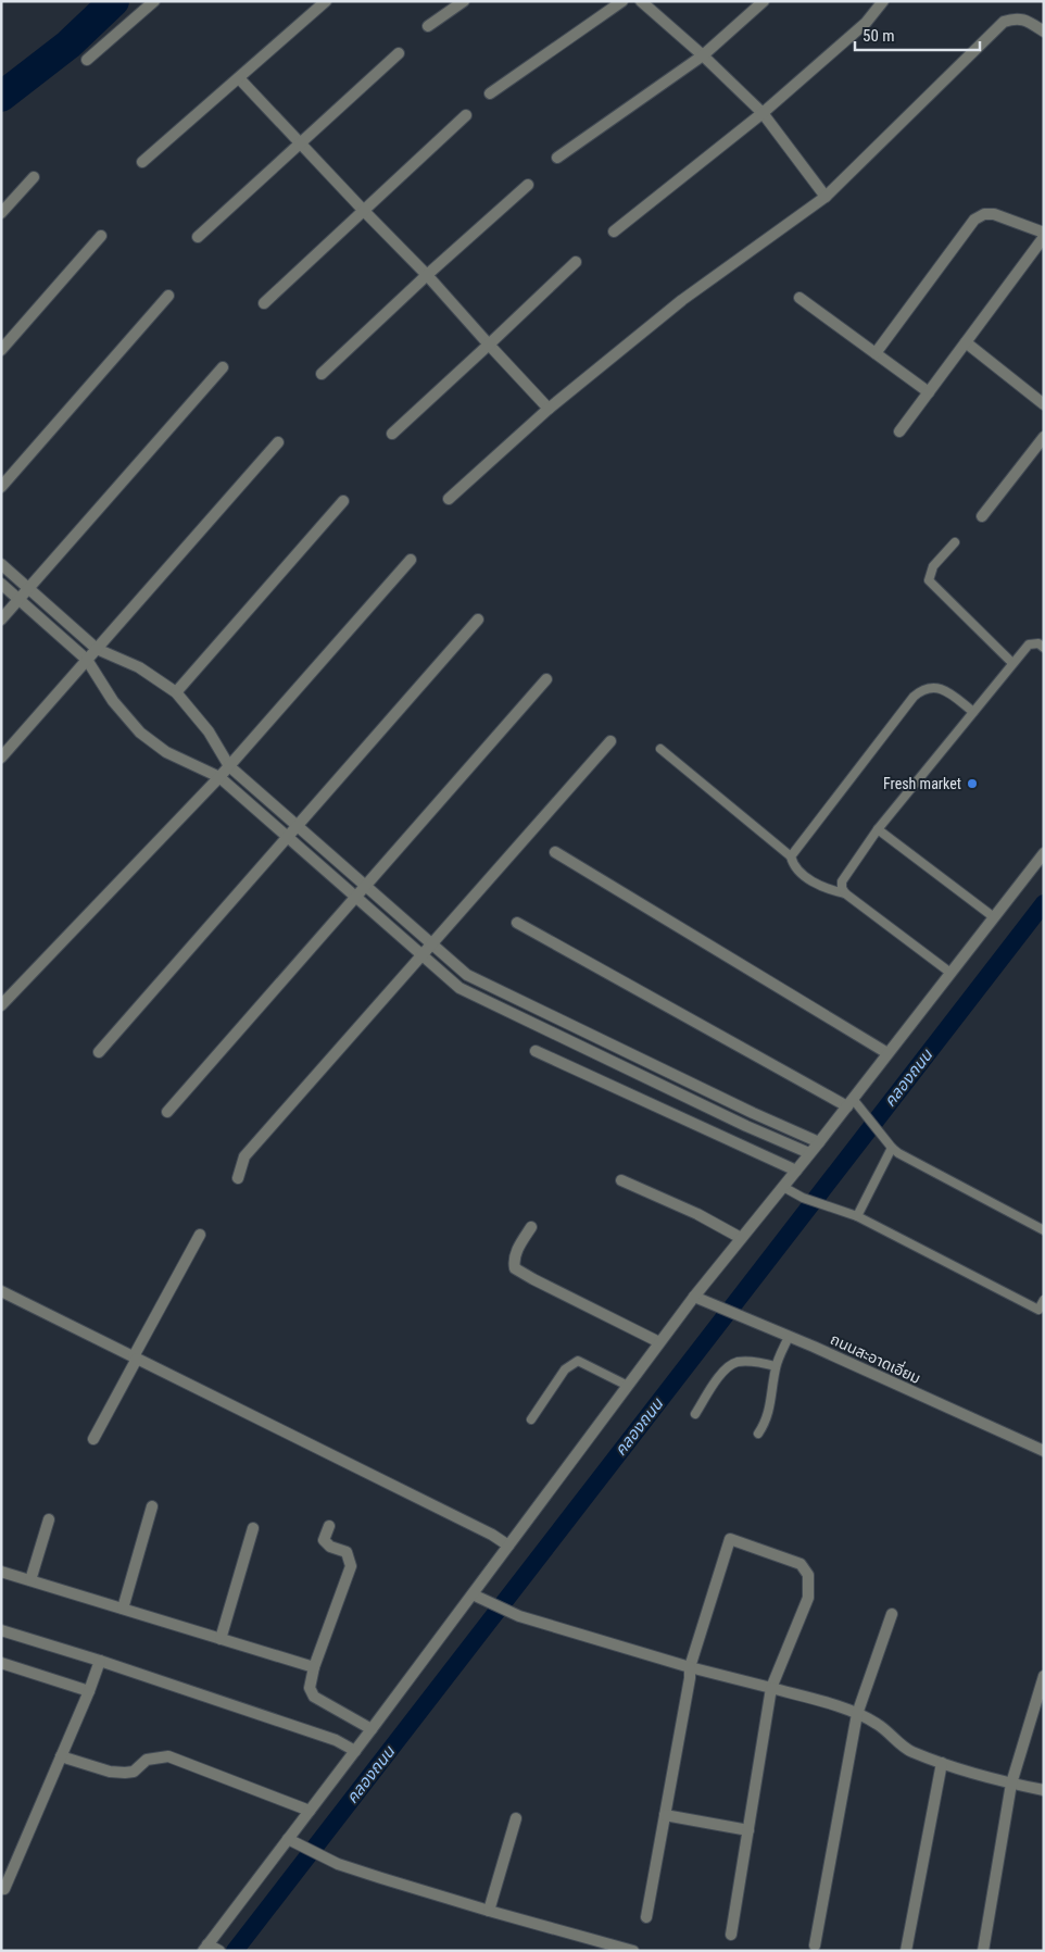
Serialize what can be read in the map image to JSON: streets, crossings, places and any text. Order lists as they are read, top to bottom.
{
  "streets": {
    "street": ["ถนนสะอาดเอี่ยม"]
  },
  "water": ["คลองถนน"],
  "places": ["Fresh market"],
  "scale_bar": "50 m"
}
